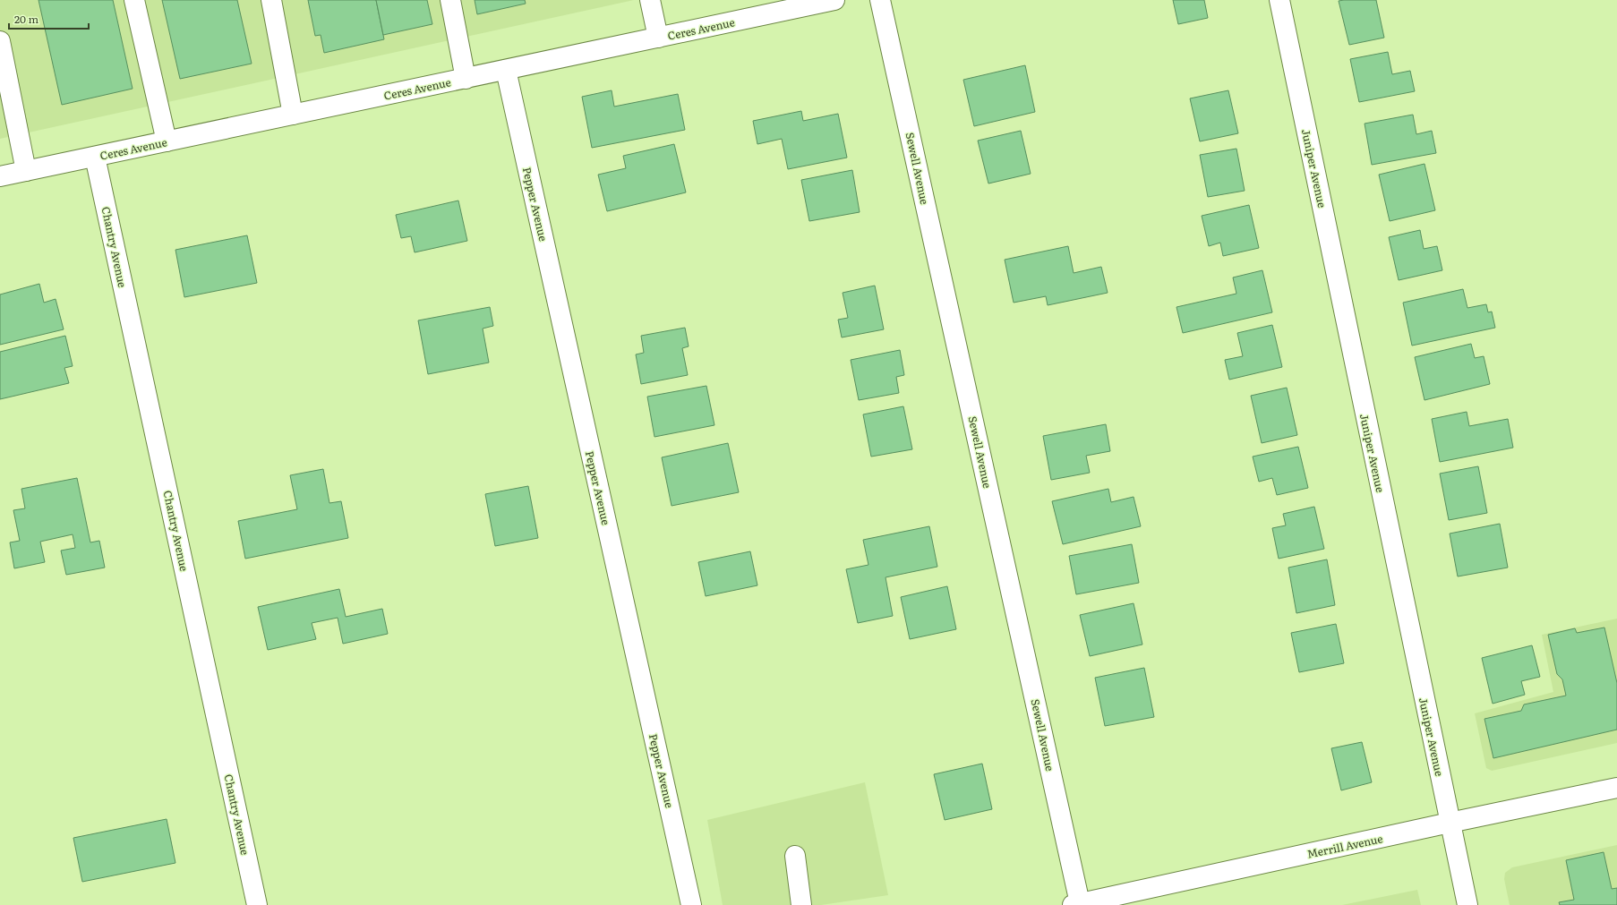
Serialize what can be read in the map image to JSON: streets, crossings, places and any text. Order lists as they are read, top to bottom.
{
  "streets": {
    "street": [
      "Ceres Avenue",
      "Sewell Avenue",
      "Juniper Avenue",
      "Pepper Avenue",
      "Chantry Avenue",
      "Merrill Avenue"
    ]
  },
  "crossings": [
    ["Ceres Avenue", "Pepper Avenue"],
    ["Ceres Avenue", "Chantry Avenue"],
    ["Sewell Avenue", "Merrill Avenue"],
    ["Juniper Avenue", "Merrill Avenue"]
  ],
  "scale_bar": "20 m"
}
